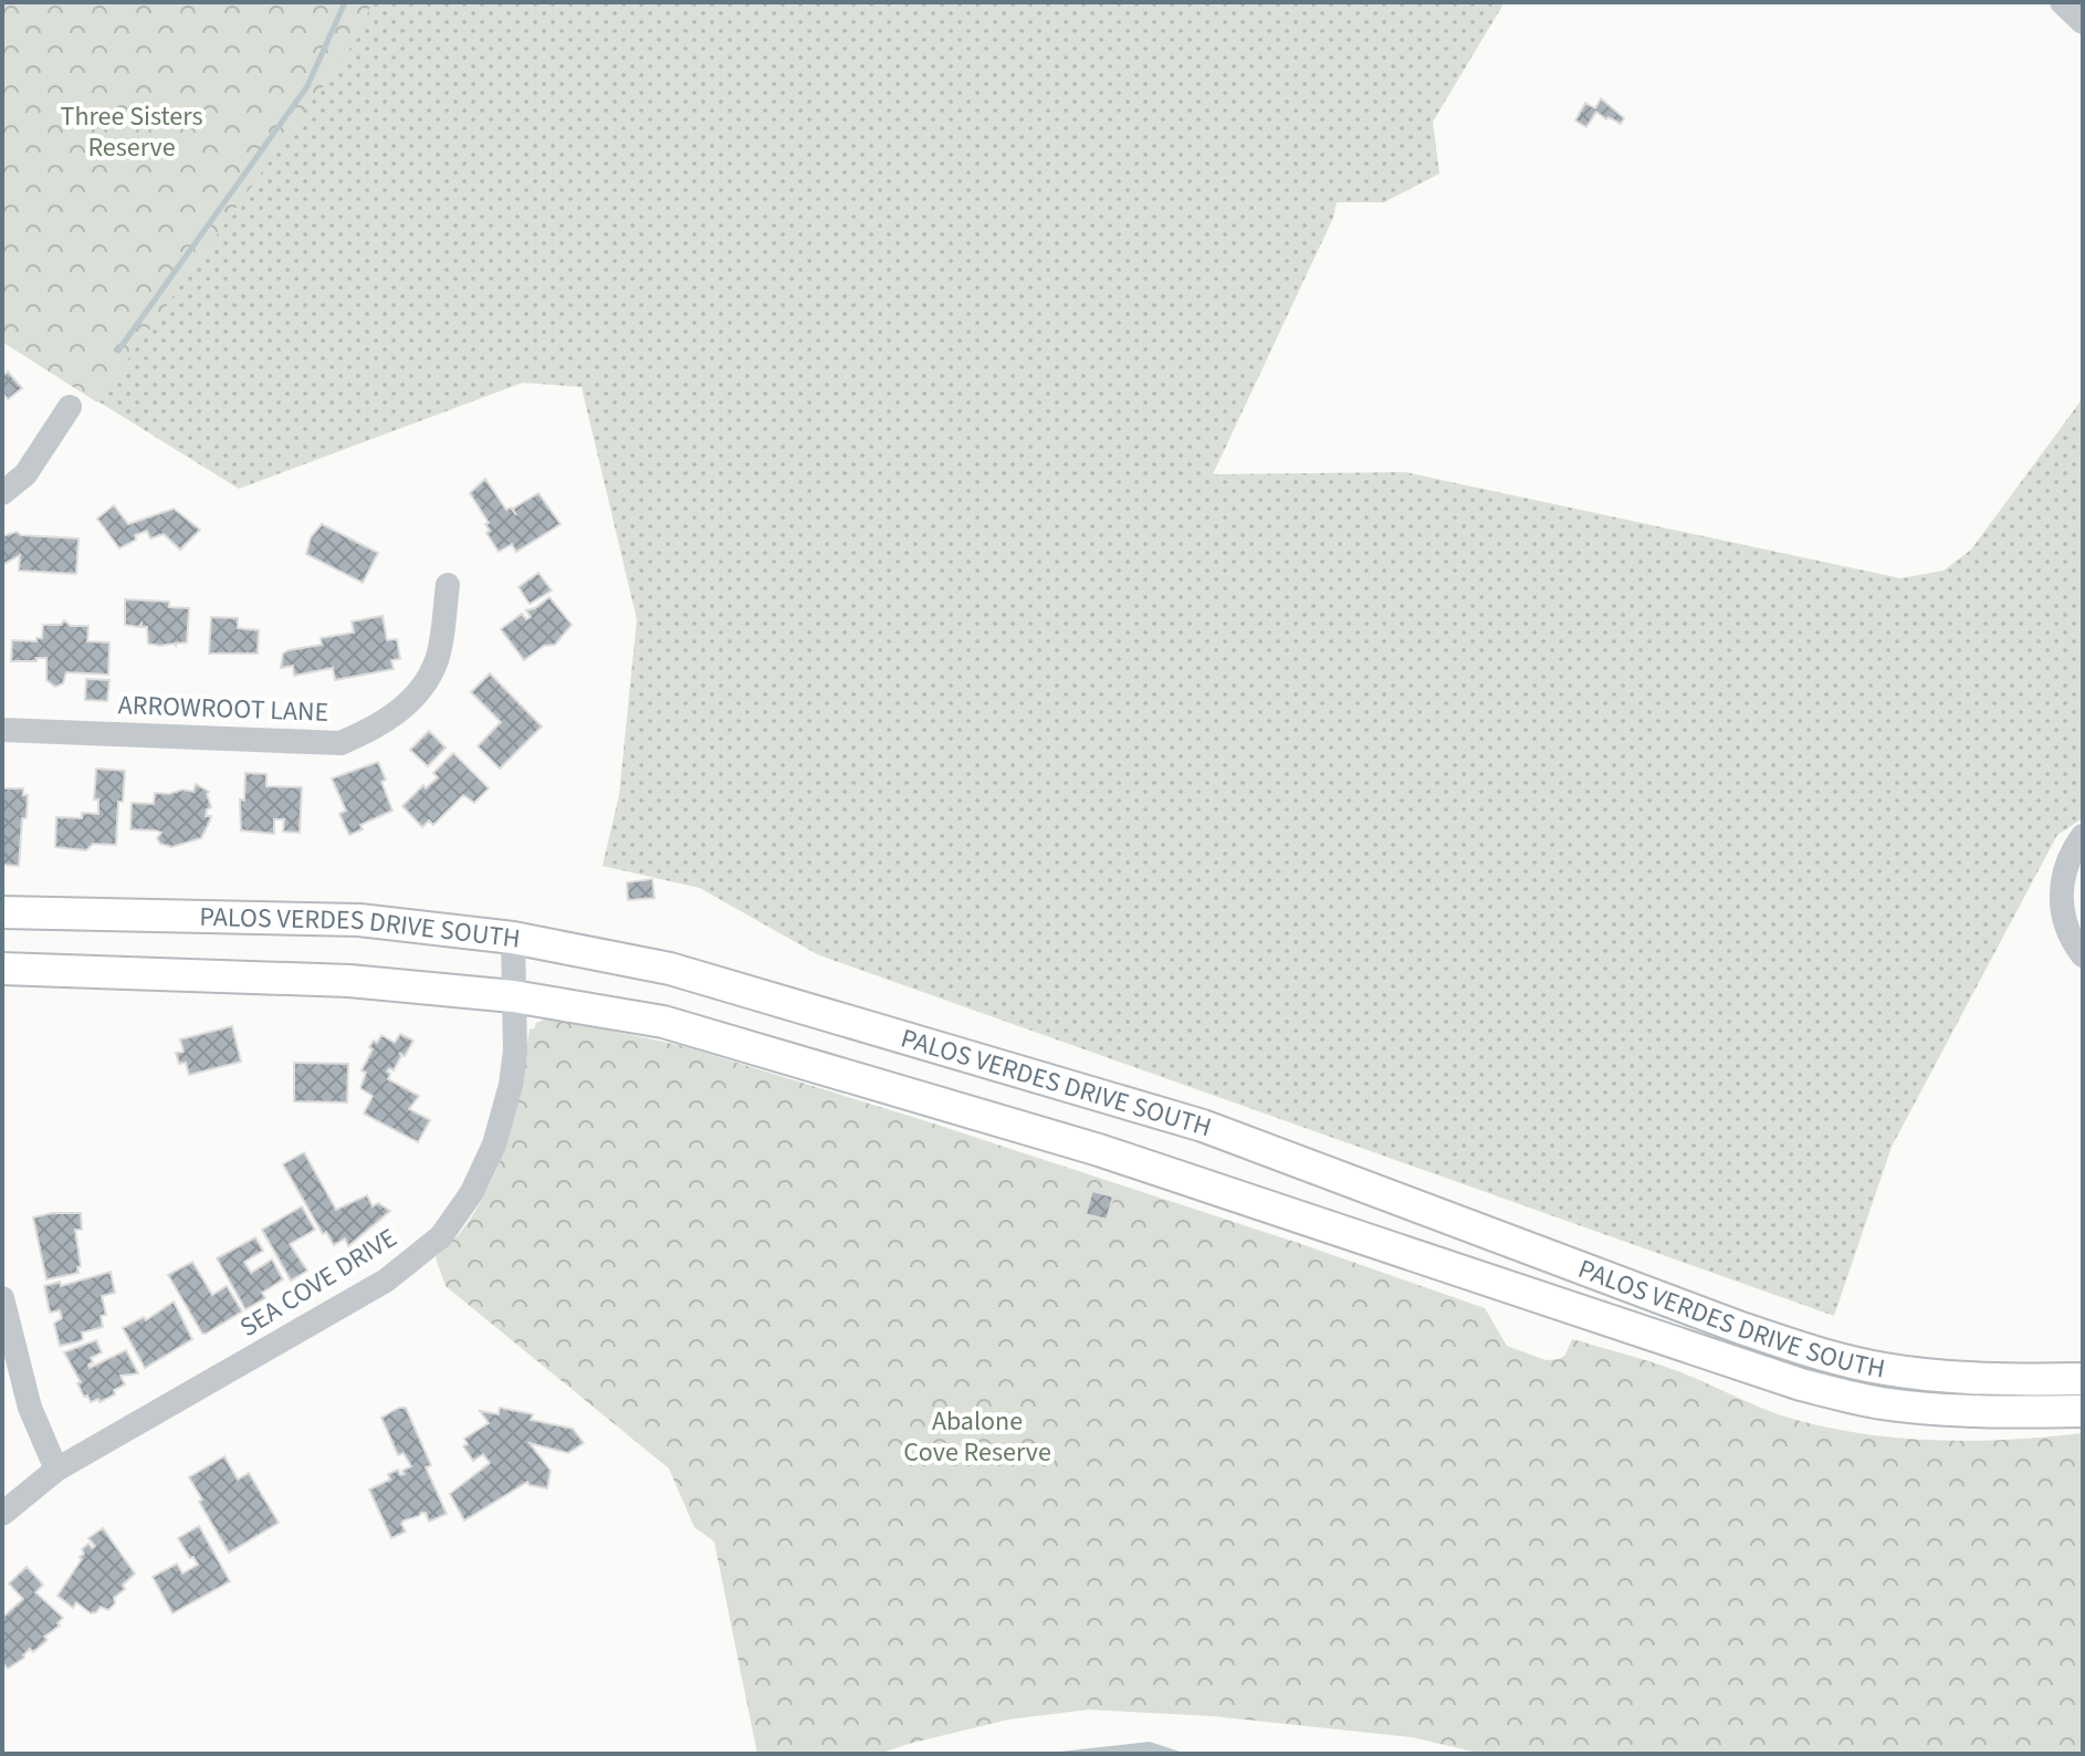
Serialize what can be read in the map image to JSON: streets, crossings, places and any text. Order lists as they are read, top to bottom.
{
  "streets": {
    "main road": ["PALOS VERDES DRIVE SOUTH"],
    "street": ["ARROWROOT LANE", "SEA COVE DRIVE"]
  },
  "crossings": [
    ["PALOS VERDES DRIVE SOUTH", "SEA COVE DRIVE"]
  ],
  "parks": ["Three Sisters Reserve", "Abalone Cove Reserve"]
}
